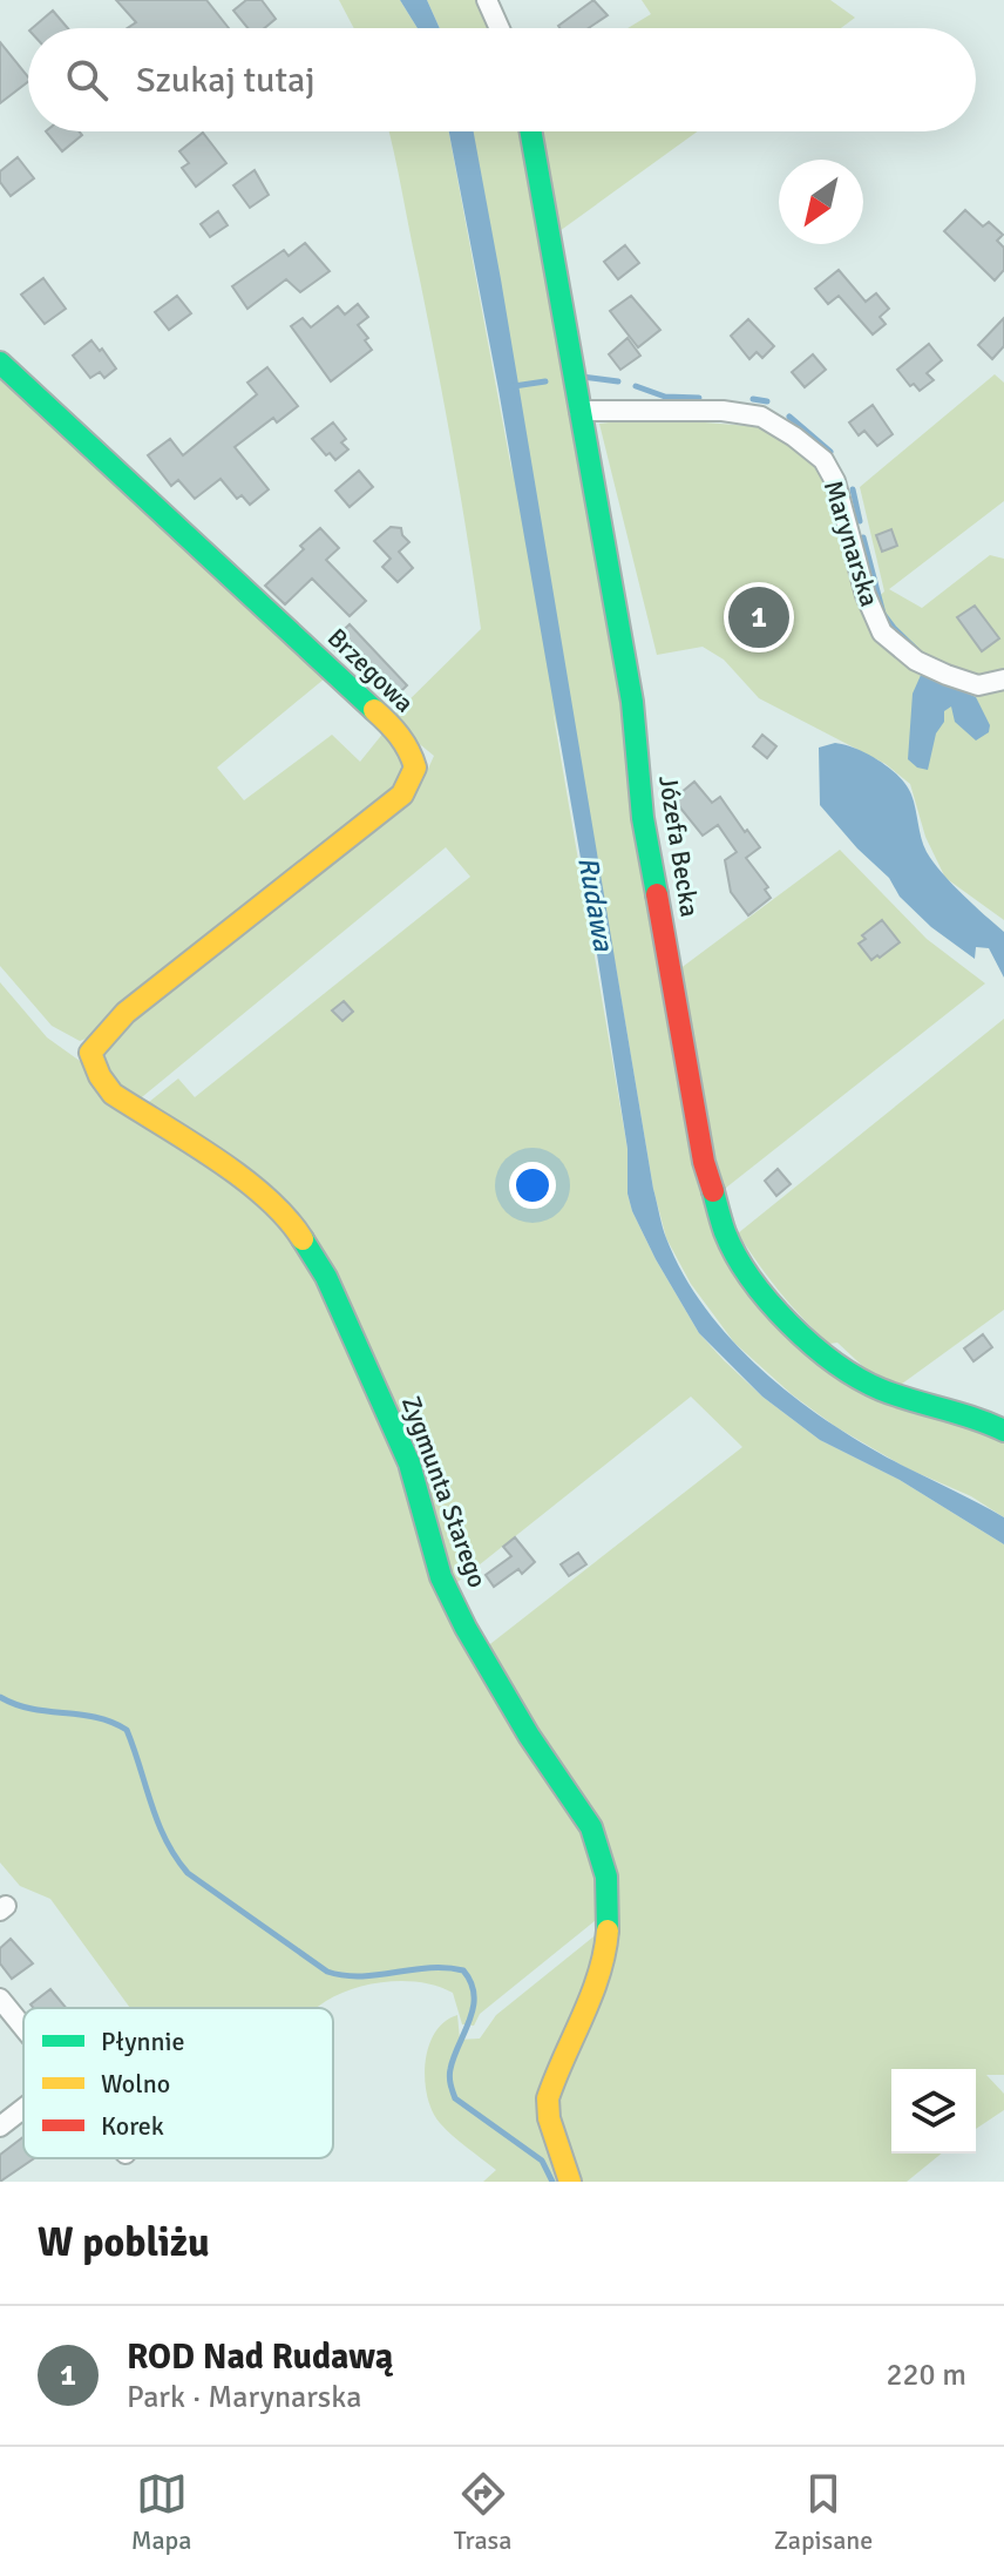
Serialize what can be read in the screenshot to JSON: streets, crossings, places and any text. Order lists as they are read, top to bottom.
{
  "streets": {
    "street": [
      "Marynarska",
      "Brzegowa",
      "Józefa Becka",
      "Zygmunta Starego"
    ]
  },
  "crossings": [
    ["Marynarska", "Józefa Becka"],
    ["Brzegowa", "Zygmunta Starego"]
  ],
  "water": ["Rudawa"],
  "legend": ["Płynnie", "Wolno", "Korek"],
  "north": "bottom left",
  "page": {
    "search": "Szukaj tutaj",
    "pins": "1",
    "heading": "W pobliżu",
    "list": [
      {
        "mark": "1",
        "name": "ROD Nad Rudawą",
        "note": "Park · Marynarska",
        "value": "220 m"
      }
    ],
    "nav": ["Mapa", "Trasa", "Zapisane"]
  }
}
